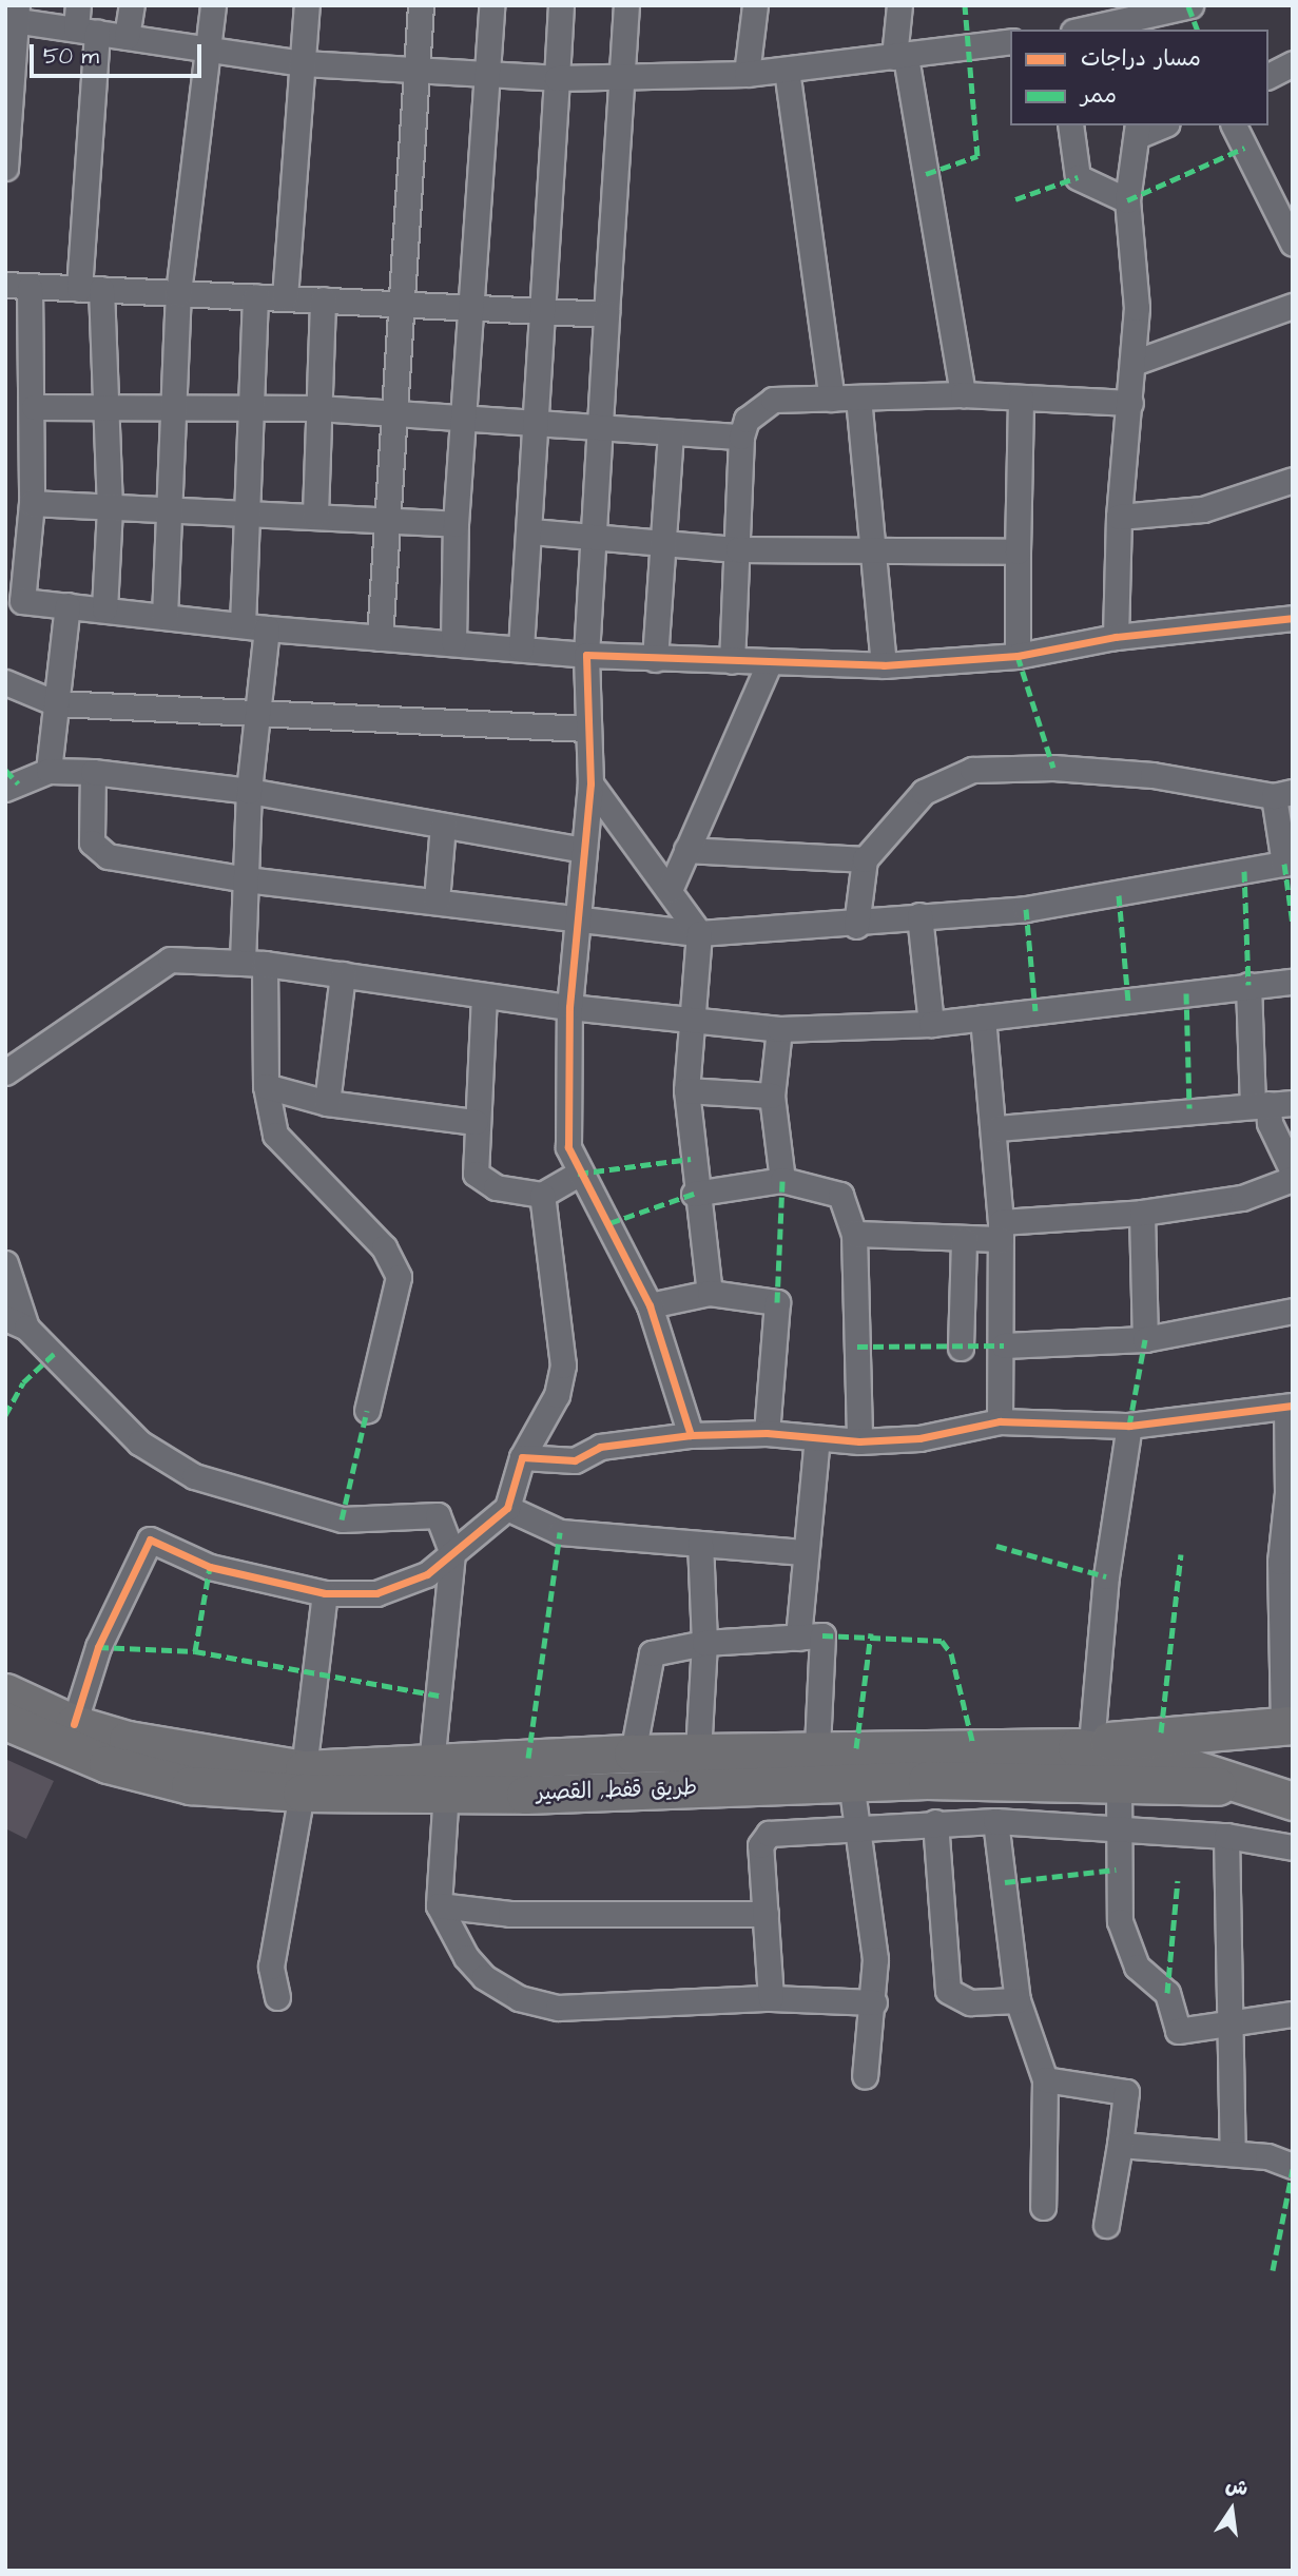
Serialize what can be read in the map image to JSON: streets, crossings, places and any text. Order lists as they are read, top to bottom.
{
  "streets": {
    "main road": ["طريق قفط, القصير"]
  },
  "legend": ["مسار دراجات", "ممر"],
  "scale_bar": "50 m",
  "north": "top"
}
